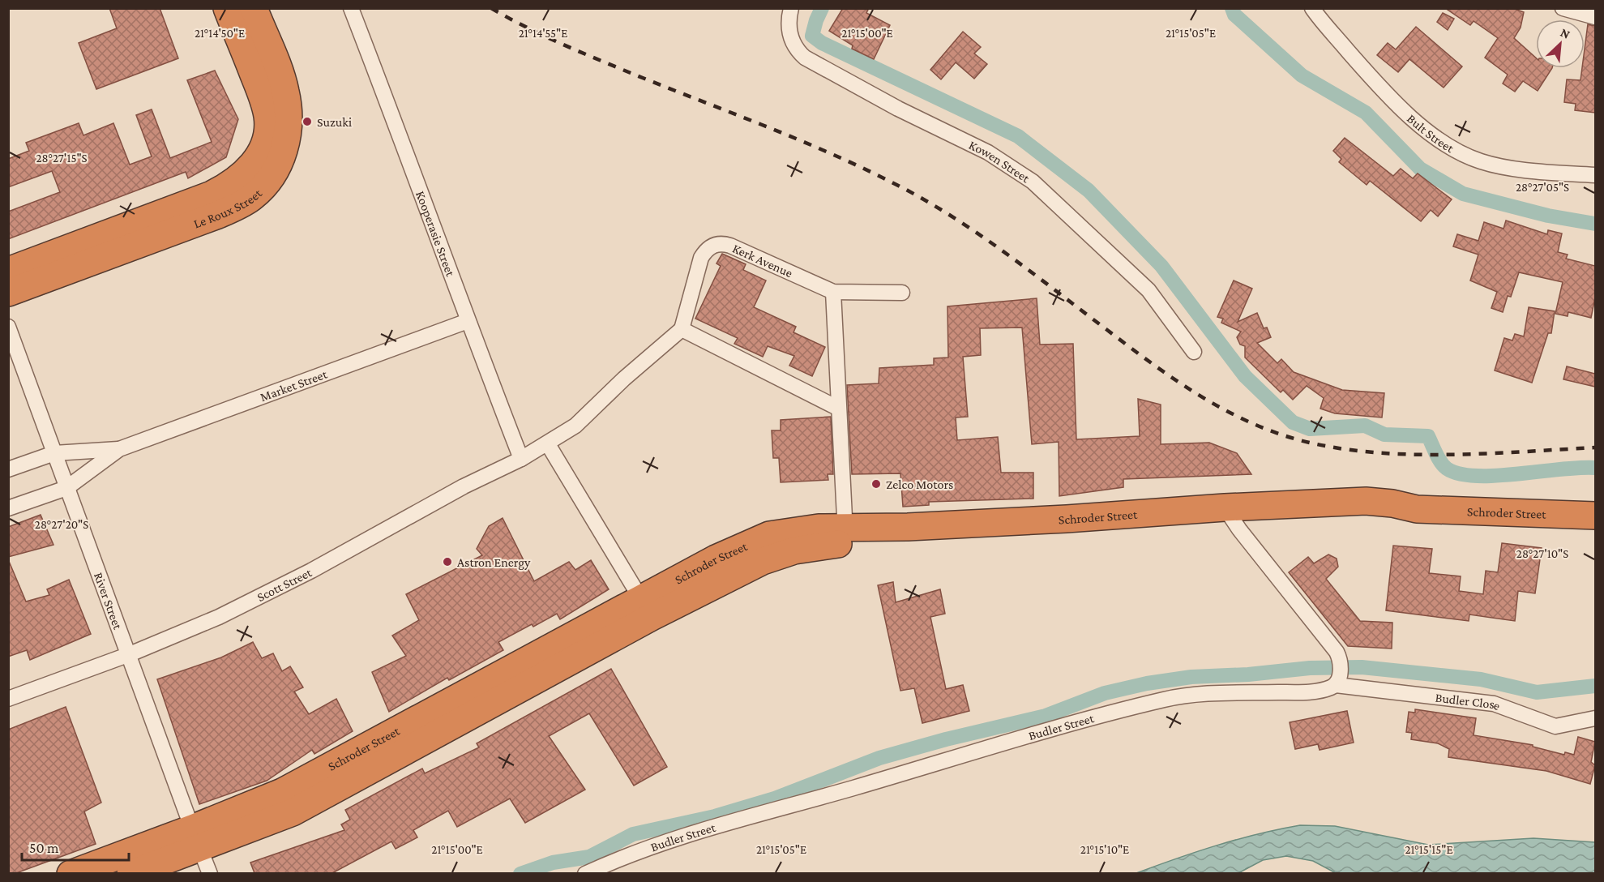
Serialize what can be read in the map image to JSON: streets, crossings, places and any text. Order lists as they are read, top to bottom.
{
  "streets": {
    "highway": ["Le Roux Street", "Schroder Street"],
    "street": [
      "Bult Street",
      "Kowen Street",
      "Kooperasie Street",
      "Kerk Avenue",
      "Market Street",
      "Scott Street",
      "River Street",
      "Budler Close",
      "Budler Street"
    ]
  },
  "crossings": [
    ["Kooperasie Street", "Market Street"],
    ["Kooperasie Street", "Scott Street"],
    ["Market Street", "River Street"],
    ["Schroder Street", "River Street"],
    ["Scott Street", "River Street"],
    ["Budler Close", "Budler Street"]
  ],
  "places": ["Suzuki", "Zelco Motors", "Astron Energy"],
  "scale_bar": "50 m",
  "north": "top right",
  "coordinates": [
    "21°14'50\"E",
    "21°14'55\"E",
    "21°15'00\"E",
    "21°15'05\"E",
    "28°27'15\"S",
    "28°27'05\"S",
    "28°27'20\"S",
    "28°27'10\"S",
    "21°15'10\"E",
    "21°15'15\"E"
  ]
}
